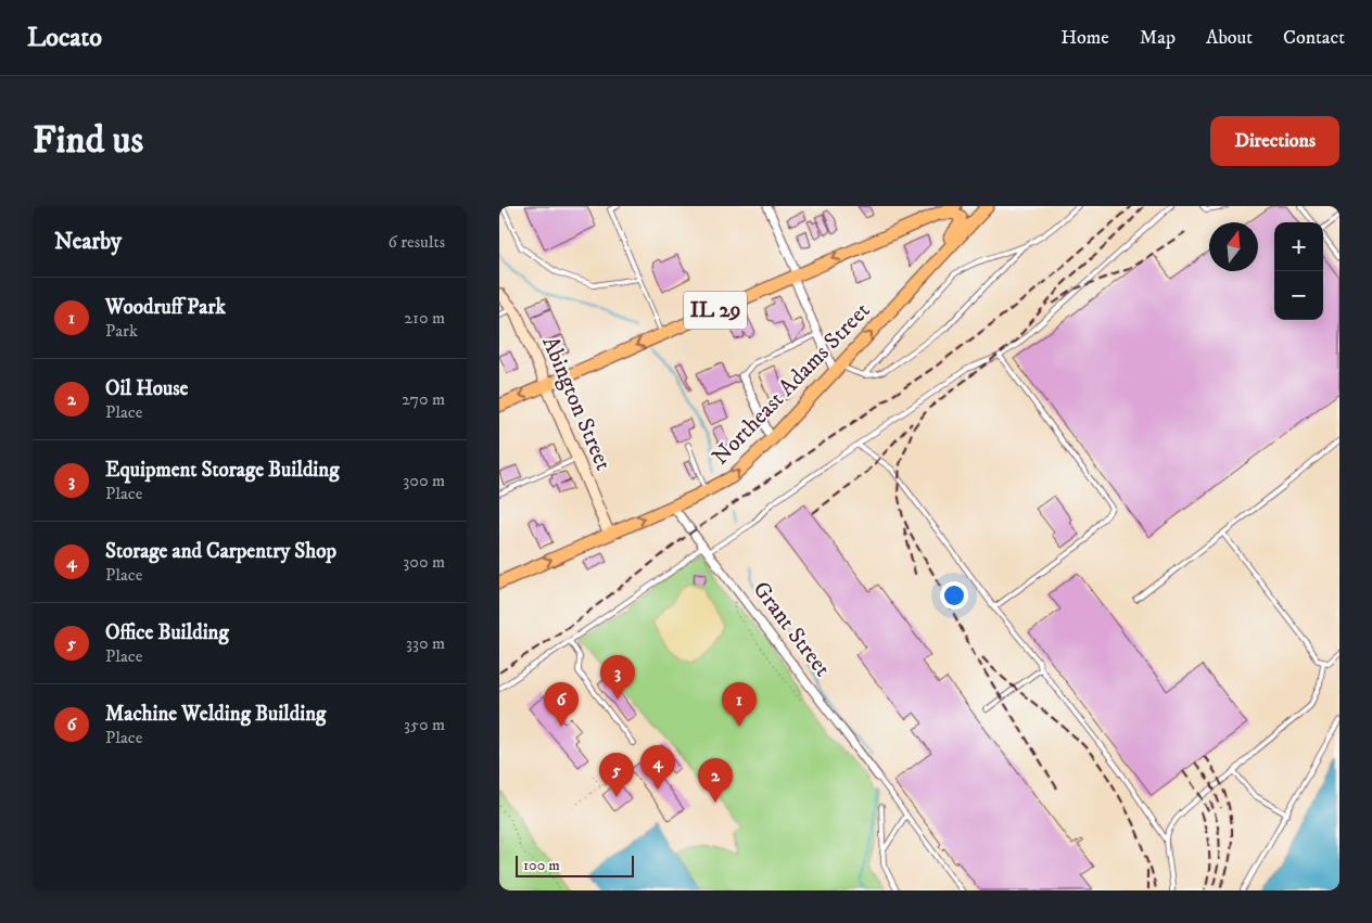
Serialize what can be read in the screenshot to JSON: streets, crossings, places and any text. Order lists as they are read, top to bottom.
{
  "streets": {
    "main road": ["IL 29", "Northeast Adams Street"],
    "street": ["Abington Street", "Grant Street"]
  },
  "crossings": [
    ["IL 29", "Abington Street"],
    ["Northeast Adams Street", "Abington Street"],
    ["Northeast Adams Street", "Grant Street"]
  ],
  "one_way": ["Northeast Adams Street"],
  "scale_bar": "100 m",
  "north": "top",
  "page": {
    "header": "Locato",
    "nav": [
      "Home",
      "Map",
      "About",
      "Contact"
    ],
    "buttons": "Directions",
    "title": "Find us",
    "heading": ["Nearby", "6 results"],
    "map_buttons": ["+", "−"],
    "list": [
      {
        "mark": "1",
        "name": "Woodruff Park",
        "note": "Park",
        "value": "210 m"
      },
      {
        "mark": "2",
        "name": "Oil House",
        "note": "Place",
        "value": "270 m"
      },
      {
        "mark": "3",
        "name": "Equipment Storage Building",
        "note": "Place",
        "value": "300 m"
      },
      {
        "mark": "4",
        "name": "Storage and Carpentry Shop",
        "note": "Place",
        "value": "300 m"
      },
      {
        "mark": "5",
        "name": "Office Building",
        "note": "Place",
        "value": "330 m"
      },
      {
        "mark": "6",
        "name": "Machine Welding Building",
        "note": "Place",
        "value": "350 m"
      }
    ],
    "pins": [
      "3",
      "1",
      "6",
      "4",
      "5",
      "2"
    ],
    "scale": "100 m"
  }
}
